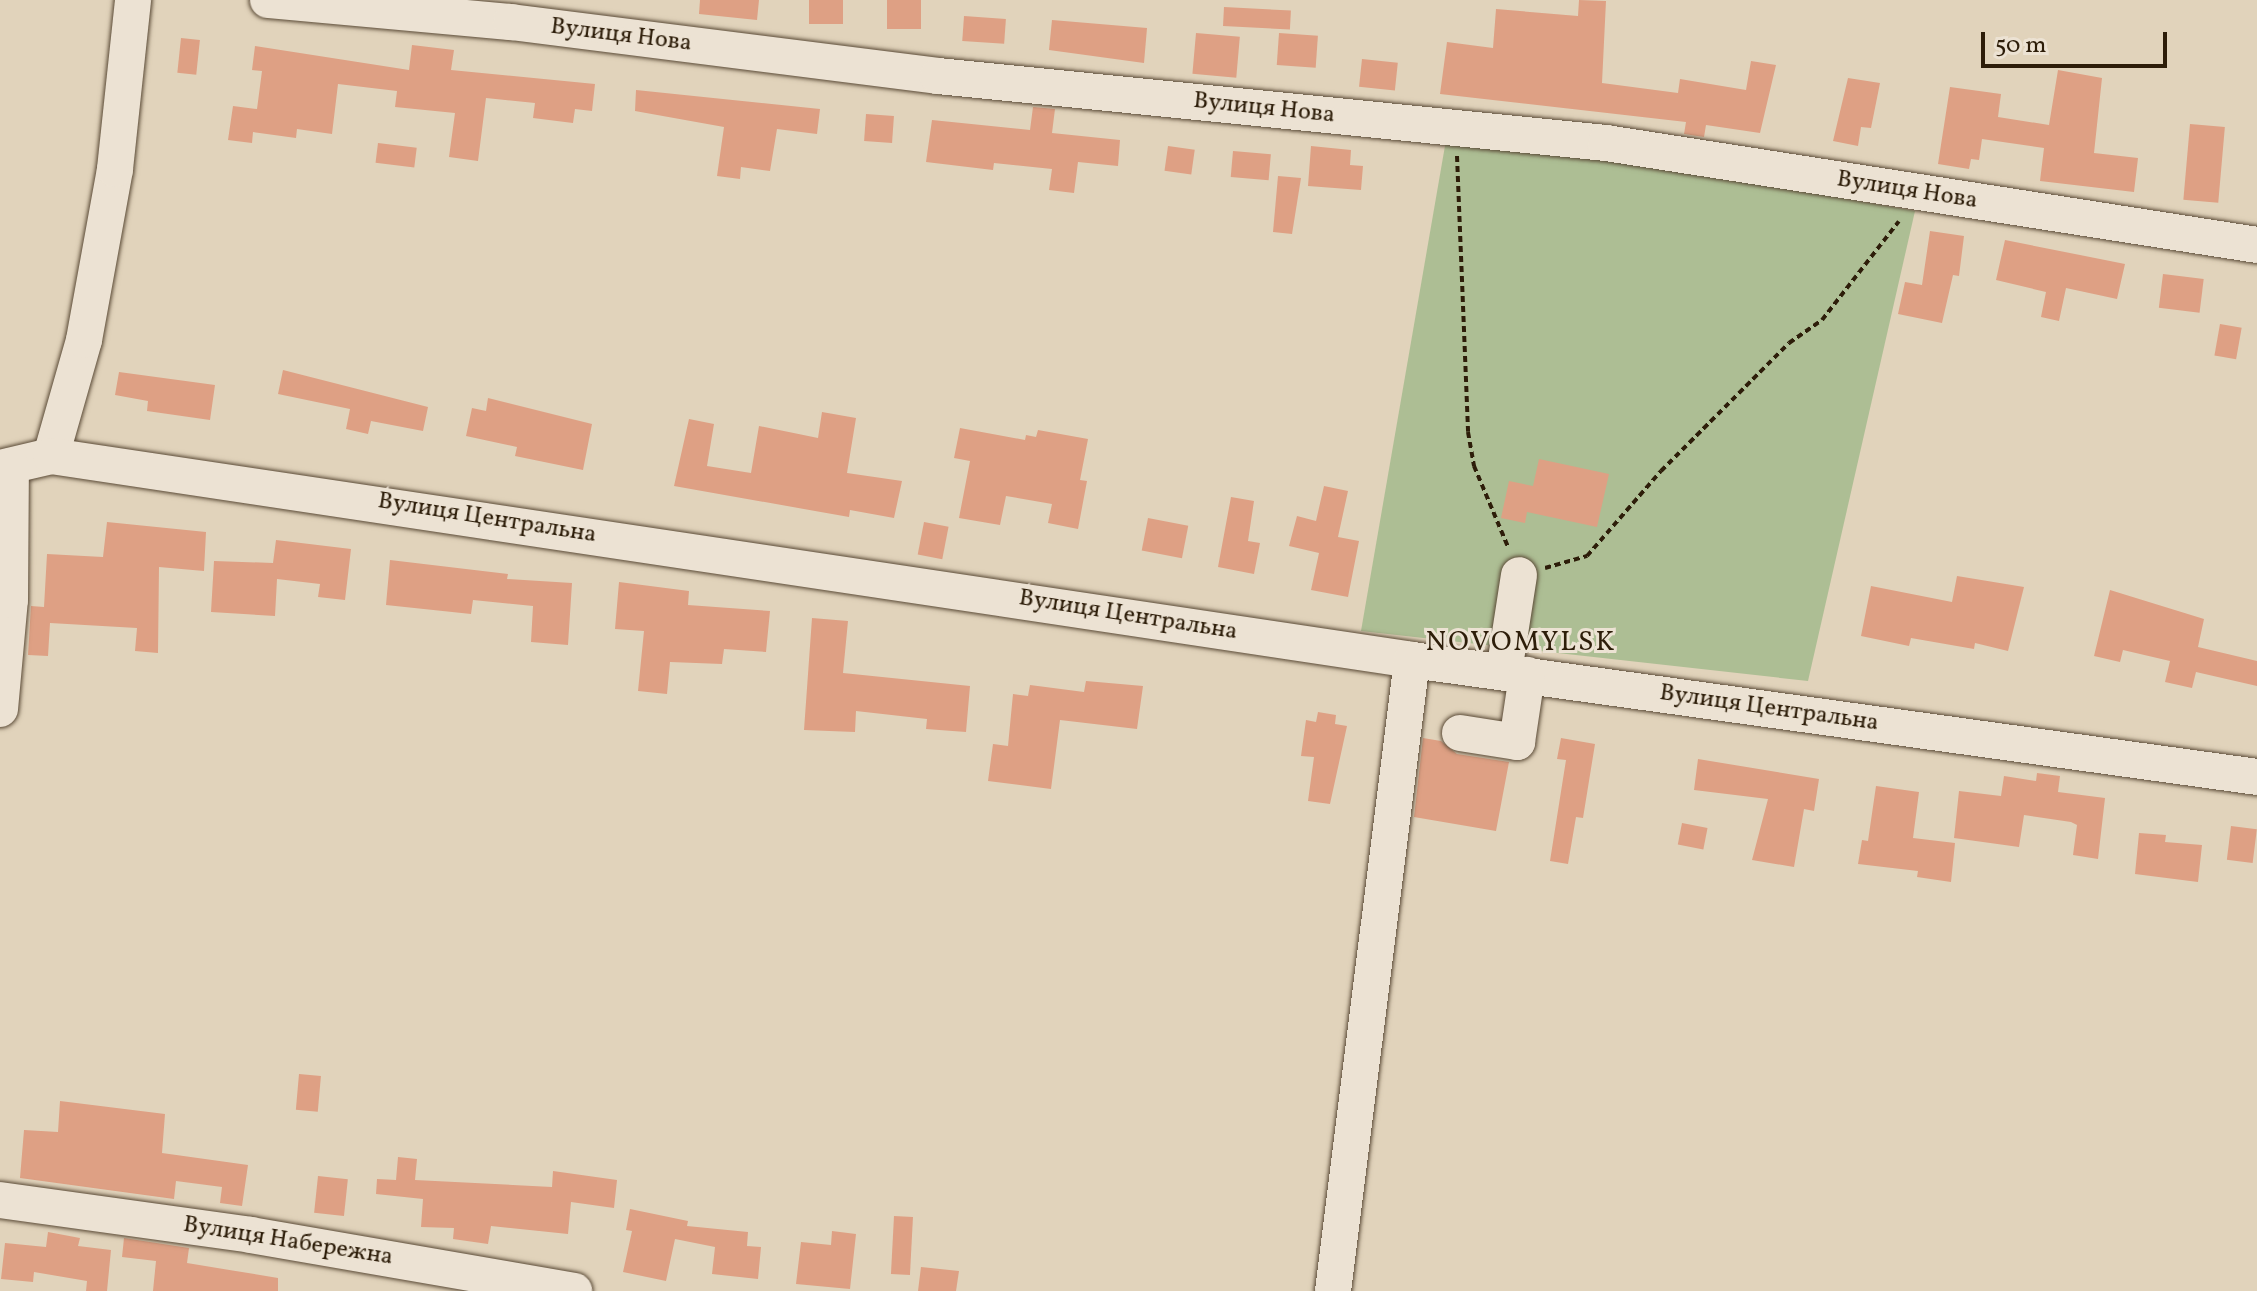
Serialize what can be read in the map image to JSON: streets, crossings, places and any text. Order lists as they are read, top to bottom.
{
  "streets": {
    "street": ["Вулиця Нова", "Вулиця Центральна", "Вулиця Набережна"]
  },
  "districts": ["NOVOMYLSK"],
  "scale_bar": "50 m"
}
